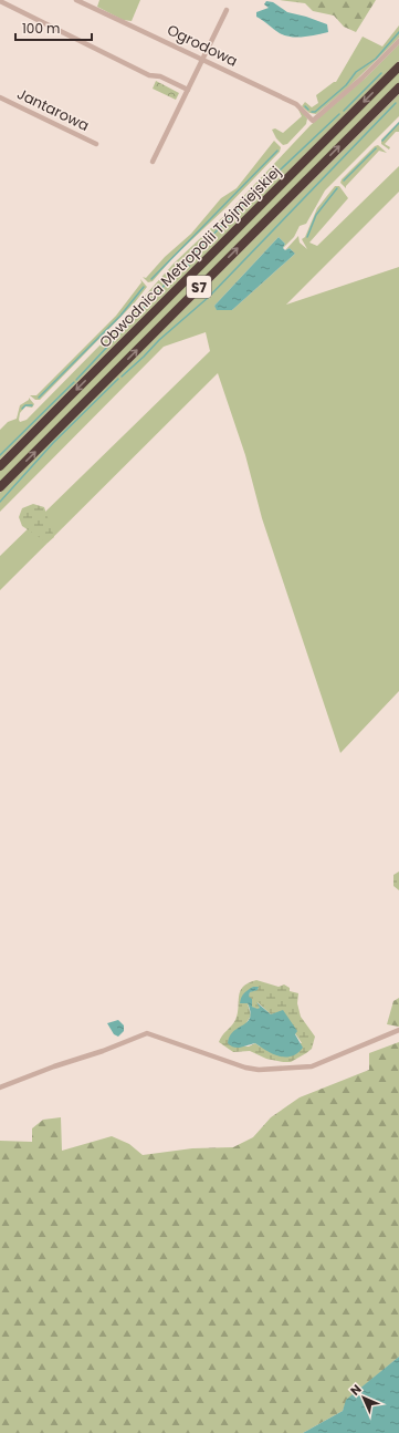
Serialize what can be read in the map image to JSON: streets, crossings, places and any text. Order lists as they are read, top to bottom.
{
  "streets": {
    "highway": ["Obwodnica Metropolii Trójmiejskiej", "S7"],
    "street": ["Ogrodowa", "Jantarowa"]
  },
  "scale_bar": "100 m",
  "north": "top left"
}
